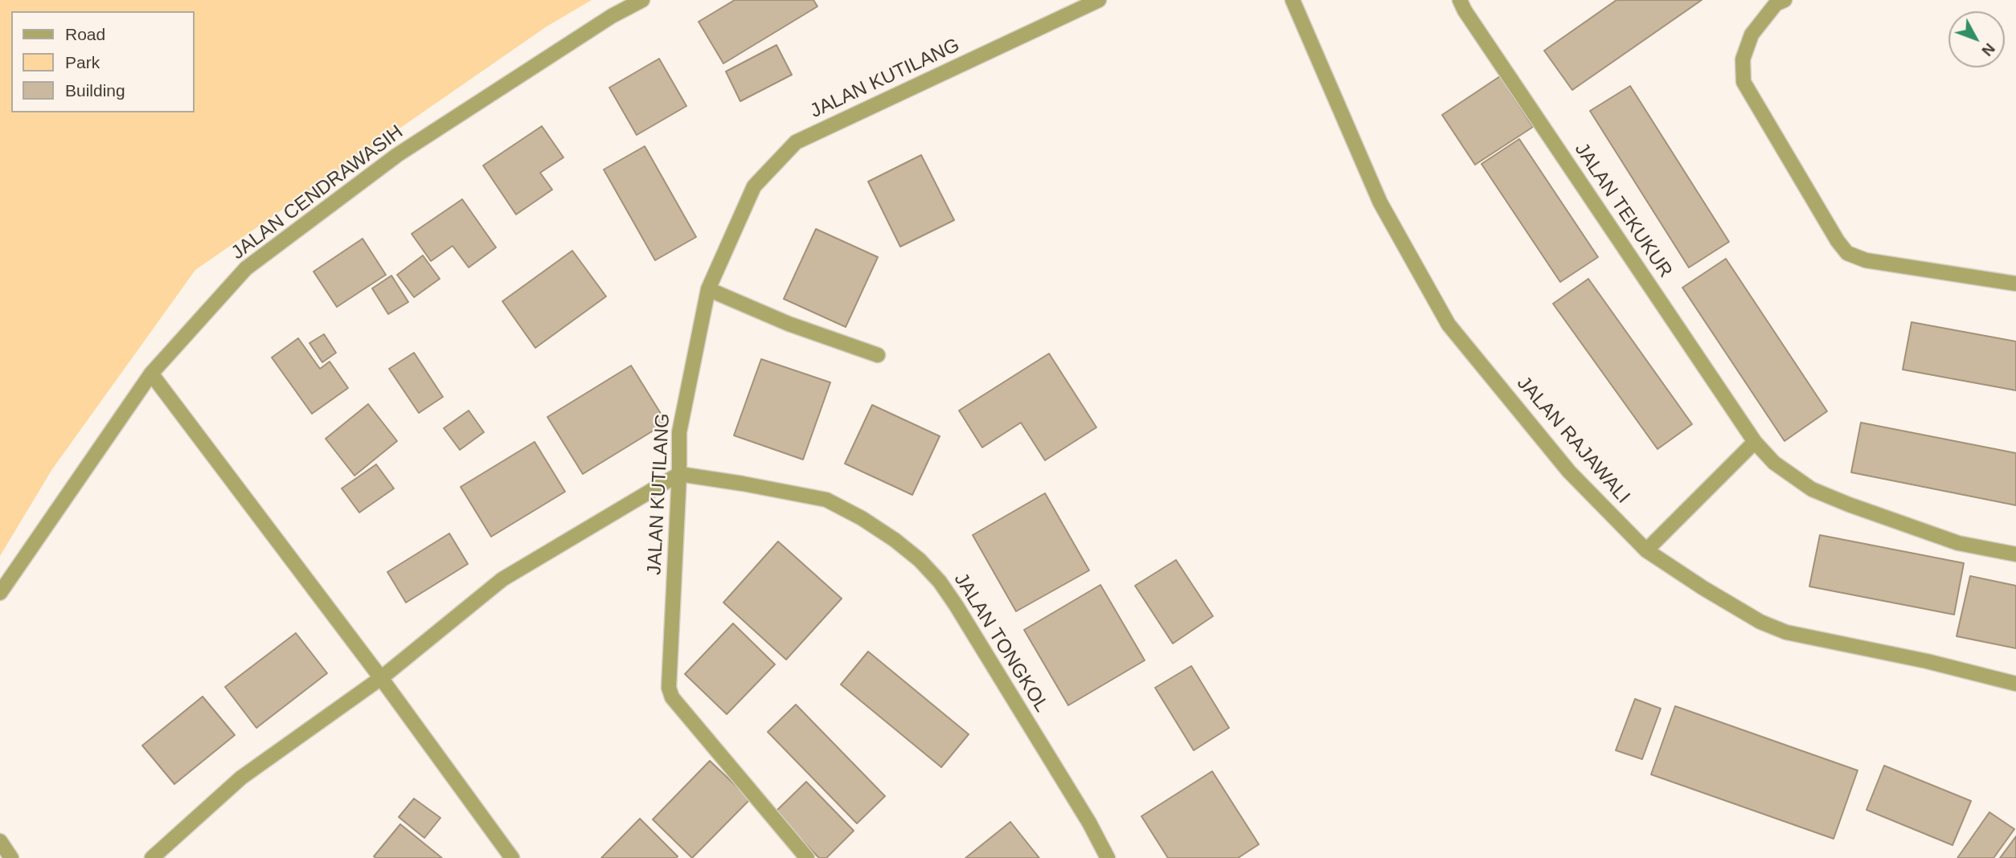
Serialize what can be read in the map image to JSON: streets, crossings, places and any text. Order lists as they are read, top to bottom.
{
  "streets": {
    "street": [
      "JALAN KUTILANG",
      "JALAN CENDRAWASIH",
      "JALAN TEKUKUR",
      "JALAN RAJAWALI",
      "JALAN TONGKOL"
    ]
  },
  "crossings": [
    ["JALAN KUTILANG", "JALAN TONGKOL"]
  ],
  "legend": ["Road", "Park", "Building"],
  "north": "bottom right"
}
